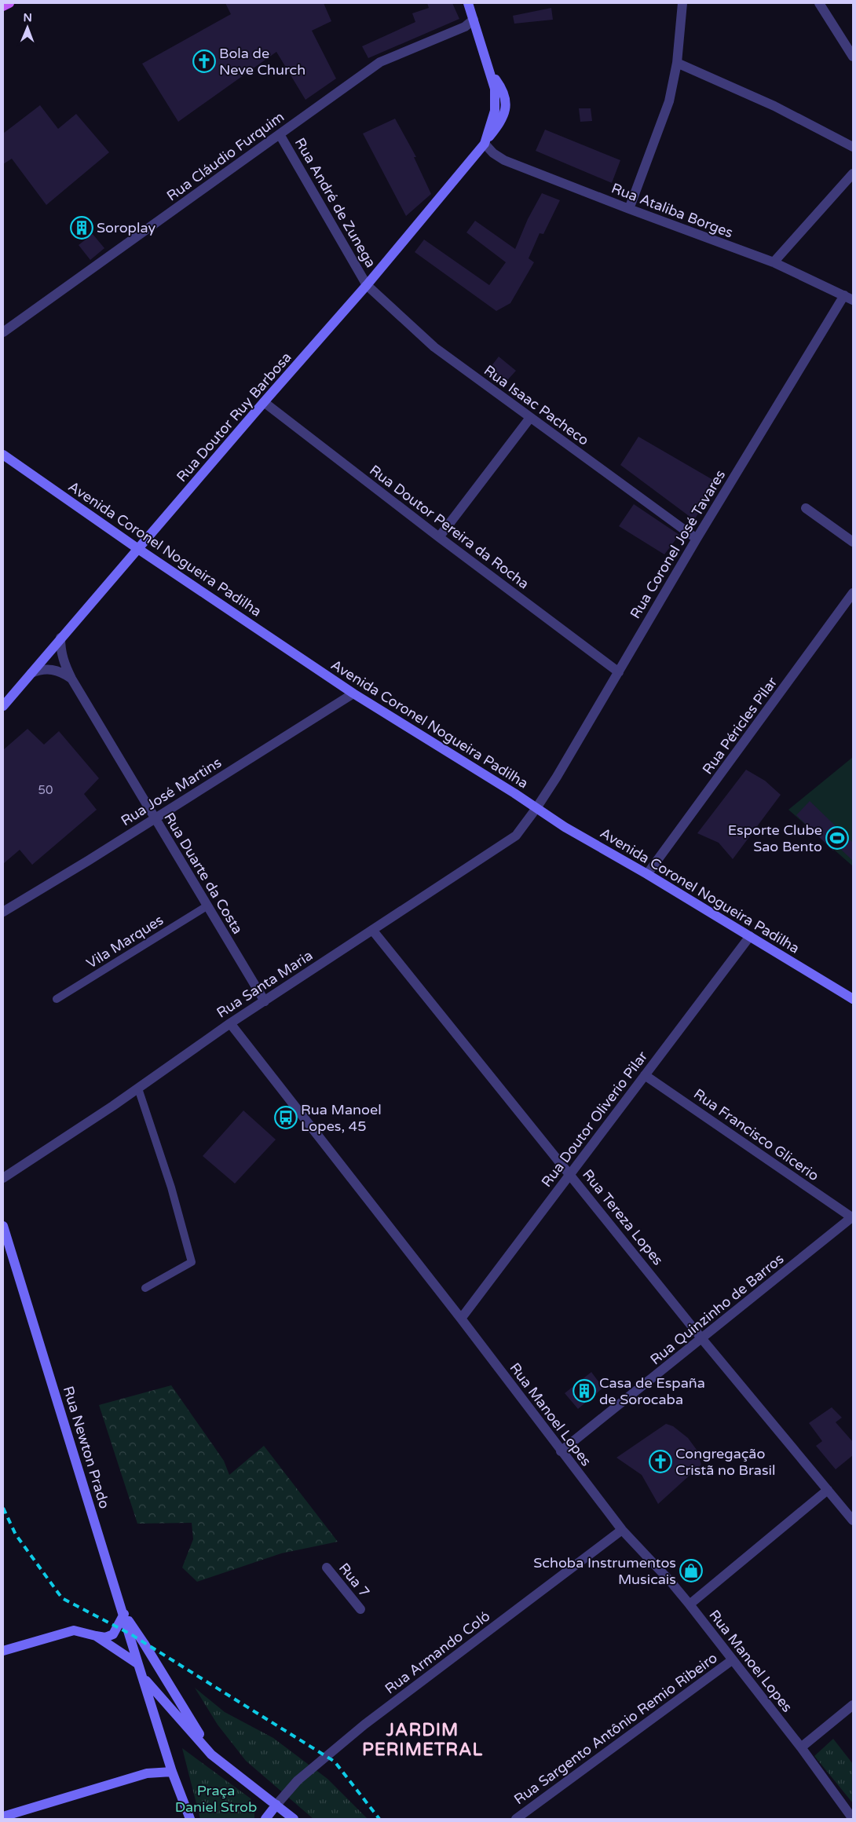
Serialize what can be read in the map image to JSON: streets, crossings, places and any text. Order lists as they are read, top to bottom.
{
  "streets": {
    "main road": ["Rua Doutor Ruy Barbosa", "Avenida Coronel Nogueira Padilha", "Rua Newton Prado"],
    "street": [
      "Rua Cláudio Furquim",
      "Rua André de Zunega",
      "Rua Ataliba Borges",
      "Rua Isaac Pacheco",
      "Rua Doutor Pereira da Rocha",
      "Rua Coronel José Tavares",
      "Rua Péricles Pilar",
      "Rua José Martins",
      "Rua Duarte da Costa",
      "Rua Santa Maria",
      "Rua Doutor Oliverio Pilar",
      "Rua Francisco Glicerio",
      "Rua Tereza Lopes",
      "Rua Quinzinho de Barros",
      "Rua Manoel Lopes",
      "Rua 7",
      "Rua Armando Coló",
      "Rua Sargento Antônio Remio Ribeiro"
    ],
    "lane": ["Vila Marques"]
  },
  "crossings": [
    ["Rua Cláudio Furquim", "Rua André de Zunega"],
    ["Rua André de Zunega", "Rua Isaac Pacheco"],
    ["Rua André de Zunega", "Rua Doutor Ruy Barbosa"],
    ["Rua Ataliba Borges", "Rua Doutor Ruy Barbosa"],
    ["Rua Ataliba Borges", "Rua Coronel José Tavares"],
    ["Rua Isaac Pacheco", "Rua Doutor Ruy Barbosa"],
    ["Rua Isaac Pacheco", "Rua Coronel José Tavares"],
    ["Rua Doutor Ruy Barbosa", "Rua Doutor Pereira da Rocha"],
    ["Rua Doutor Ruy Barbosa", "Avenida Coronel Nogueira Padilha"],
    ["Rua Doutor Ruy Barbosa", "Rua Duarte da Costa"],
    ["Rua Doutor Pereira da Rocha", "Rua Coronel José Tavares"],
    ["Rua Coronel José Tavares", "Avenida Coronel Nogueira Padilha"],
    ["Rua Coronel José Tavares", "Rua Santa Maria"],
    ["Avenida Coronel Nogueira Padilha", "Rua Péricles Pilar"],
    ["Avenida Coronel Nogueira Padilha", "Rua José Martins"],
    ["Avenida Coronel Nogueira Padilha", "Rua Santa Maria"],
    ["Avenida Coronel Nogueira Padilha", "Rua Doutor Oliverio Pilar"],
    ["Rua José Martins", "Rua Duarte da Costa"],
    ["Rua Duarte da Costa", "Vila Marques"],
    ["Rua Duarte da Costa", "Rua Santa Maria"],
    ["Rua Santa Maria", "Rua Tereza Lopes"],
    ["Rua Santa Maria", "Rua Manoel Lopes"],
    ["Rua Doutor Oliverio Pilar", "Rua Francisco Glicerio"],
    ["Rua Doutor Oliverio Pilar", "Rua Tereza Lopes"],
    ["Rua Doutor Oliverio Pilar", "Rua Manoel Lopes"],
    ["Rua Francisco Glicerio", "Rua Quinzinho de Barros"],
    ["Rua Tereza Lopes", "Rua Quinzinho de Barros"],
    ["Rua Quinzinho de Barros", "Rua Manoel Lopes"],
    ["Rua Manoel Lopes", "Rua Armando Coló"],
    ["Rua Manoel Lopes", "Rua Sargento Antônio Remio Ribeiro"]
  ],
  "districts": ["JARDIM PERIMETRAL"],
  "parks": ["Praça Daniel Strob"],
  "places": {
    "church": ["Bola de Neve Church", "Congregação Cristã no Brasil"],
    "building": ["Soroplay", "Casa de España de Sorocaba"],
    "sports": ["Esporte Clube Sao Bento"],
    "bus stop": ["Rua Manoel Lopes, 45"],
    "shop": ["Schoba Instrumentos Musicais"]
  },
  "house_numbers": ["50"],
  "north": "top"
}
